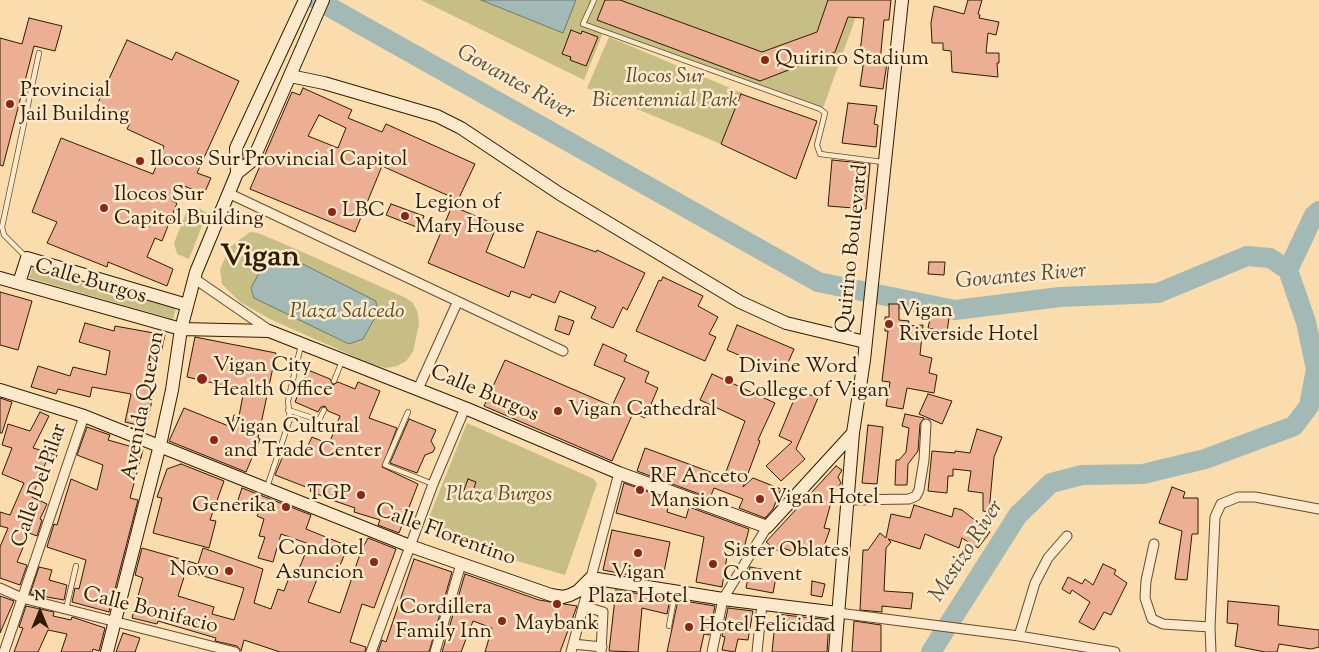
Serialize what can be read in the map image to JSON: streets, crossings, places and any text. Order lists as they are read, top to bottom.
{
  "streets": {
    "street": [
      "Quirino Boulevard",
      "Calle Burgos",
      "Avenida Quezon",
      "Calle Del Pilar",
      "Calle Florentino",
      "Calle Bonifacio"
    ]
  },
  "crossings": [
    ["Calle Burgos", "Avenida Quezon"],
    ["Avenida Quezon", "Calle Florentino"],
    ["Avenida Quezon", "Calle Bonifacio"],
    ["Calle Del Pilar", "Calle Florentino"],
    ["Calle Del Pilar", "Calle Bonifacio"]
  ],
  "districts": ["Vigan"],
  "water": ["Govantes River", "Mestizo River"],
  "parks": ["Ilocos Sur Bicentennial Park", "Plaza Salcedo", "Plaza Burgos"],
  "places": [
    "Quirino Stadium",
    "Provincial Jail Building",
    "Ilocos Sur Provincial Capitol",
    "Ilocos Sur Capitol Building",
    "LBC",
    "Legion of Mary House",
    "Vigan Riverside Hotel",
    "Vigan City Health Office",
    "Divine Word College of Vigan",
    "Vigan Cathedral",
    "Vigan Cultural and Trade Center",
    "RF Anceto Mansion",
    "TGP",
    "Vigan Hotel",
    "Generika",
    "Vigan Plaza Hotel",
    "Condotel Asuncion",
    "Sister Oblates Convent",
    "Novo",
    "Maybank",
    "Cordillera Family Inn",
    "Hotel Felicidad"
  ],
  "north": "top"
}
